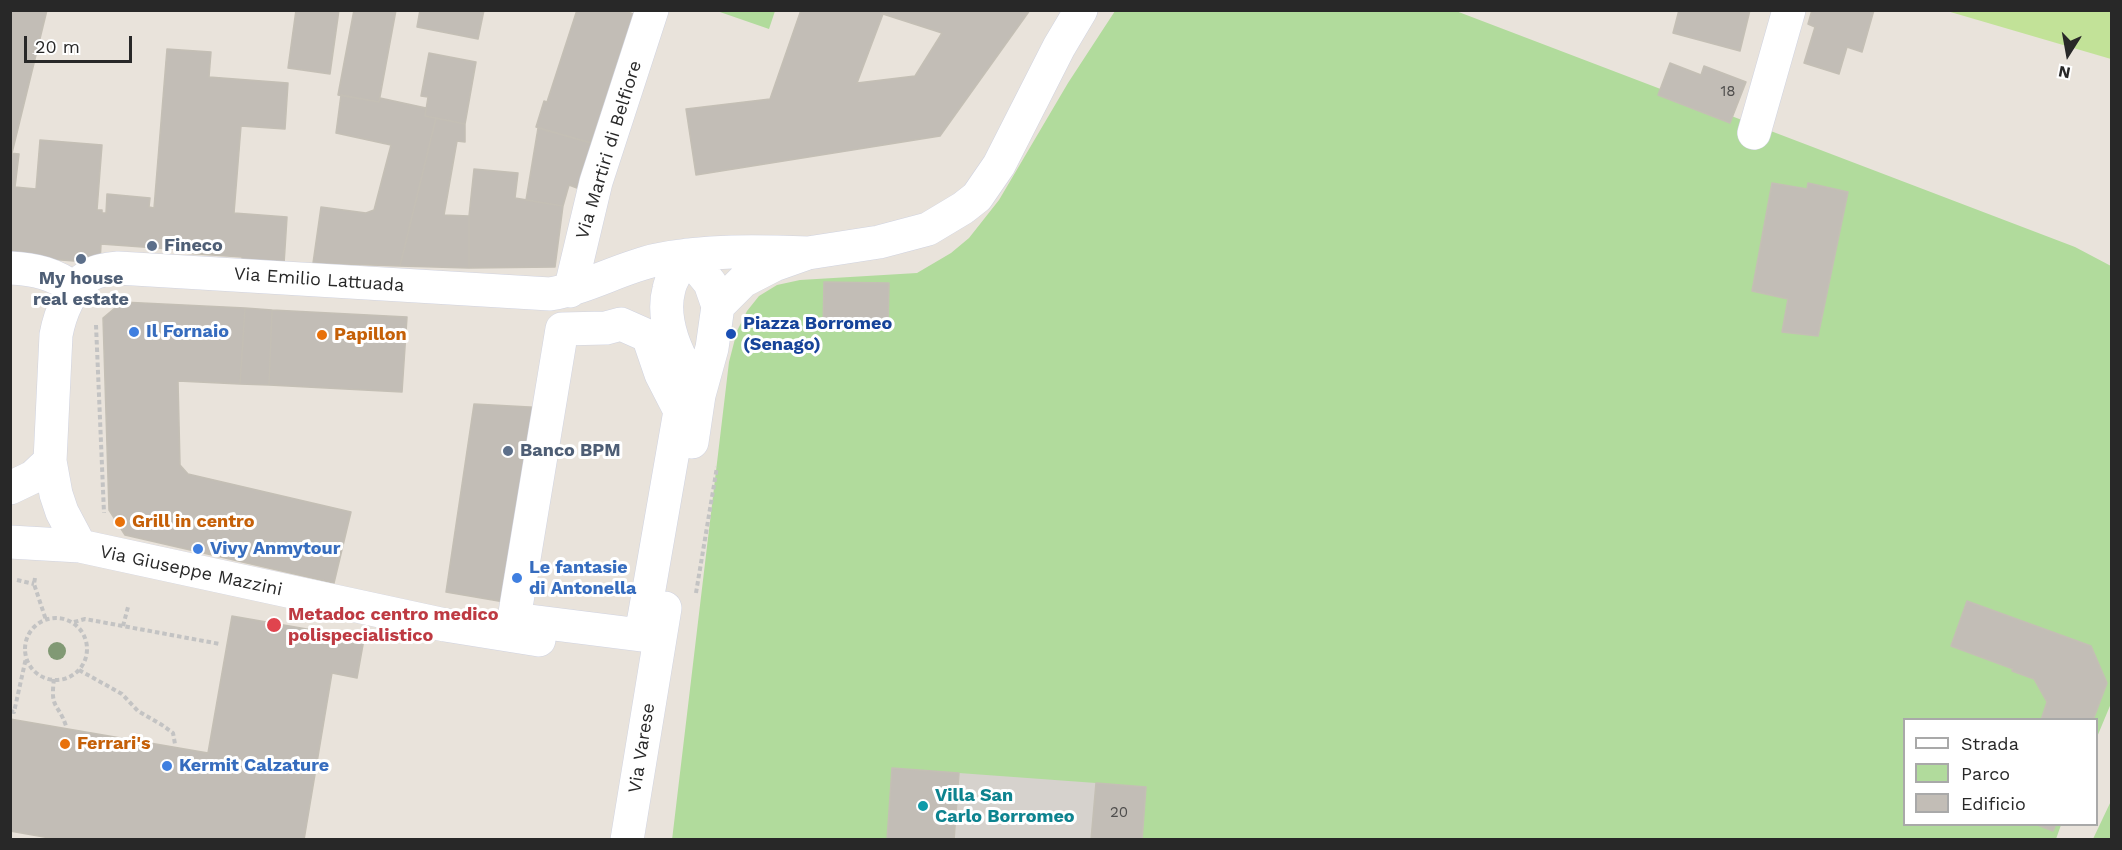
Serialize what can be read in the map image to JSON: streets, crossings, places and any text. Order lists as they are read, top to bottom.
{
  "streets": {
    "street": [
      "Via Martiri di Belfiore",
      "Via Emilio Lattuada",
      "Via Giuseppe Mazzini",
      "Via Varese"
    ]
  },
  "crossings": [
    ["Via Martiri di Belfiore", "Via Emilio Lattuada"],
    ["Via Giuseppe Mazzini", "Via Varese"]
  ],
  "places": [
    "Fineco",
    "My house real estate",
    "Il Fornaio",
    "Piazza Borromeo (Senago)",
    "Papillon",
    "Banco BPM",
    "Grill in centro",
    "Vivy Anmytour",
    "Le fantasie di Antonella",
    "Metadoc centro medico polispecialistico",
    "Ferrari's",
    "Kermit Calzature",
    "Villa San Carlo Borromeo"
  ],
  "house_numbers": ["18", "20"],
  "legend": ["Strada", "Parco", "Edificio"],
  "scale_bar": "20 m",
  "north": "bottom"
}
